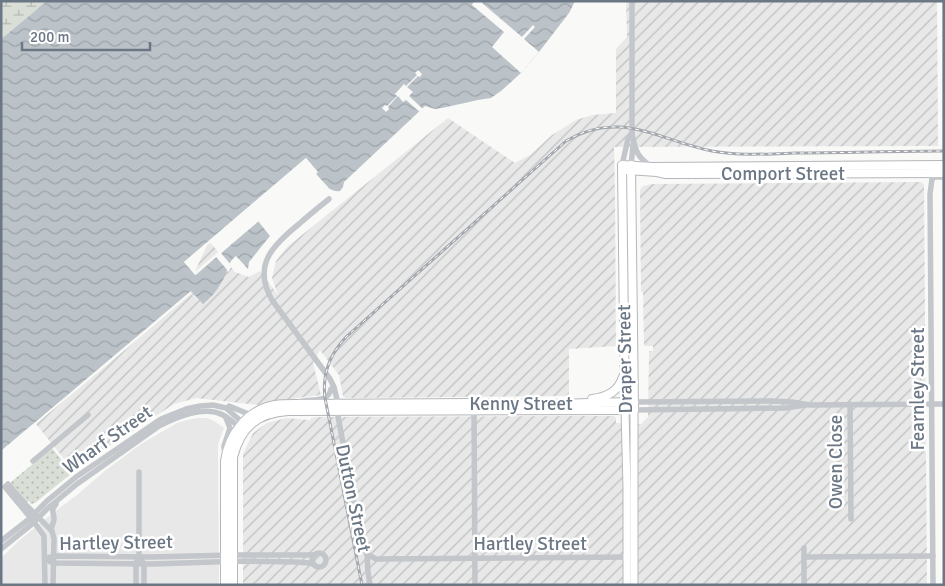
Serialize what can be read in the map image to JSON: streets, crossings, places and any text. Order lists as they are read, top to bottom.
{
  "streets": {
    "highway": ["Comport Street", "Draper Street", "Kenny Street"],
    "street": [
      "Fearnley Street",
      "Wharf Street",
      "Owen Close",
      "Dutton Street",
      "Hartley Street"
    ]
  },
  "crossings": [
    ["Comport Street", "Draper Street"],
    ["Comport Street", "Fearnley Street"],
    ["Draper Street", "Kenny Street"],
    ["Draper Street", "Hartley Street"],
    ["Fearnley Street", "Kenny Street"],
    ["Kenny Street", "Wharf Street"],
    ["Kenny Street", "Owen Close"],
    ["Kenny Street", "Dutton Street"],
    ["Dutton Street", "Hartley Street"]
  ],
  "scale_bar": "200 m"
}
